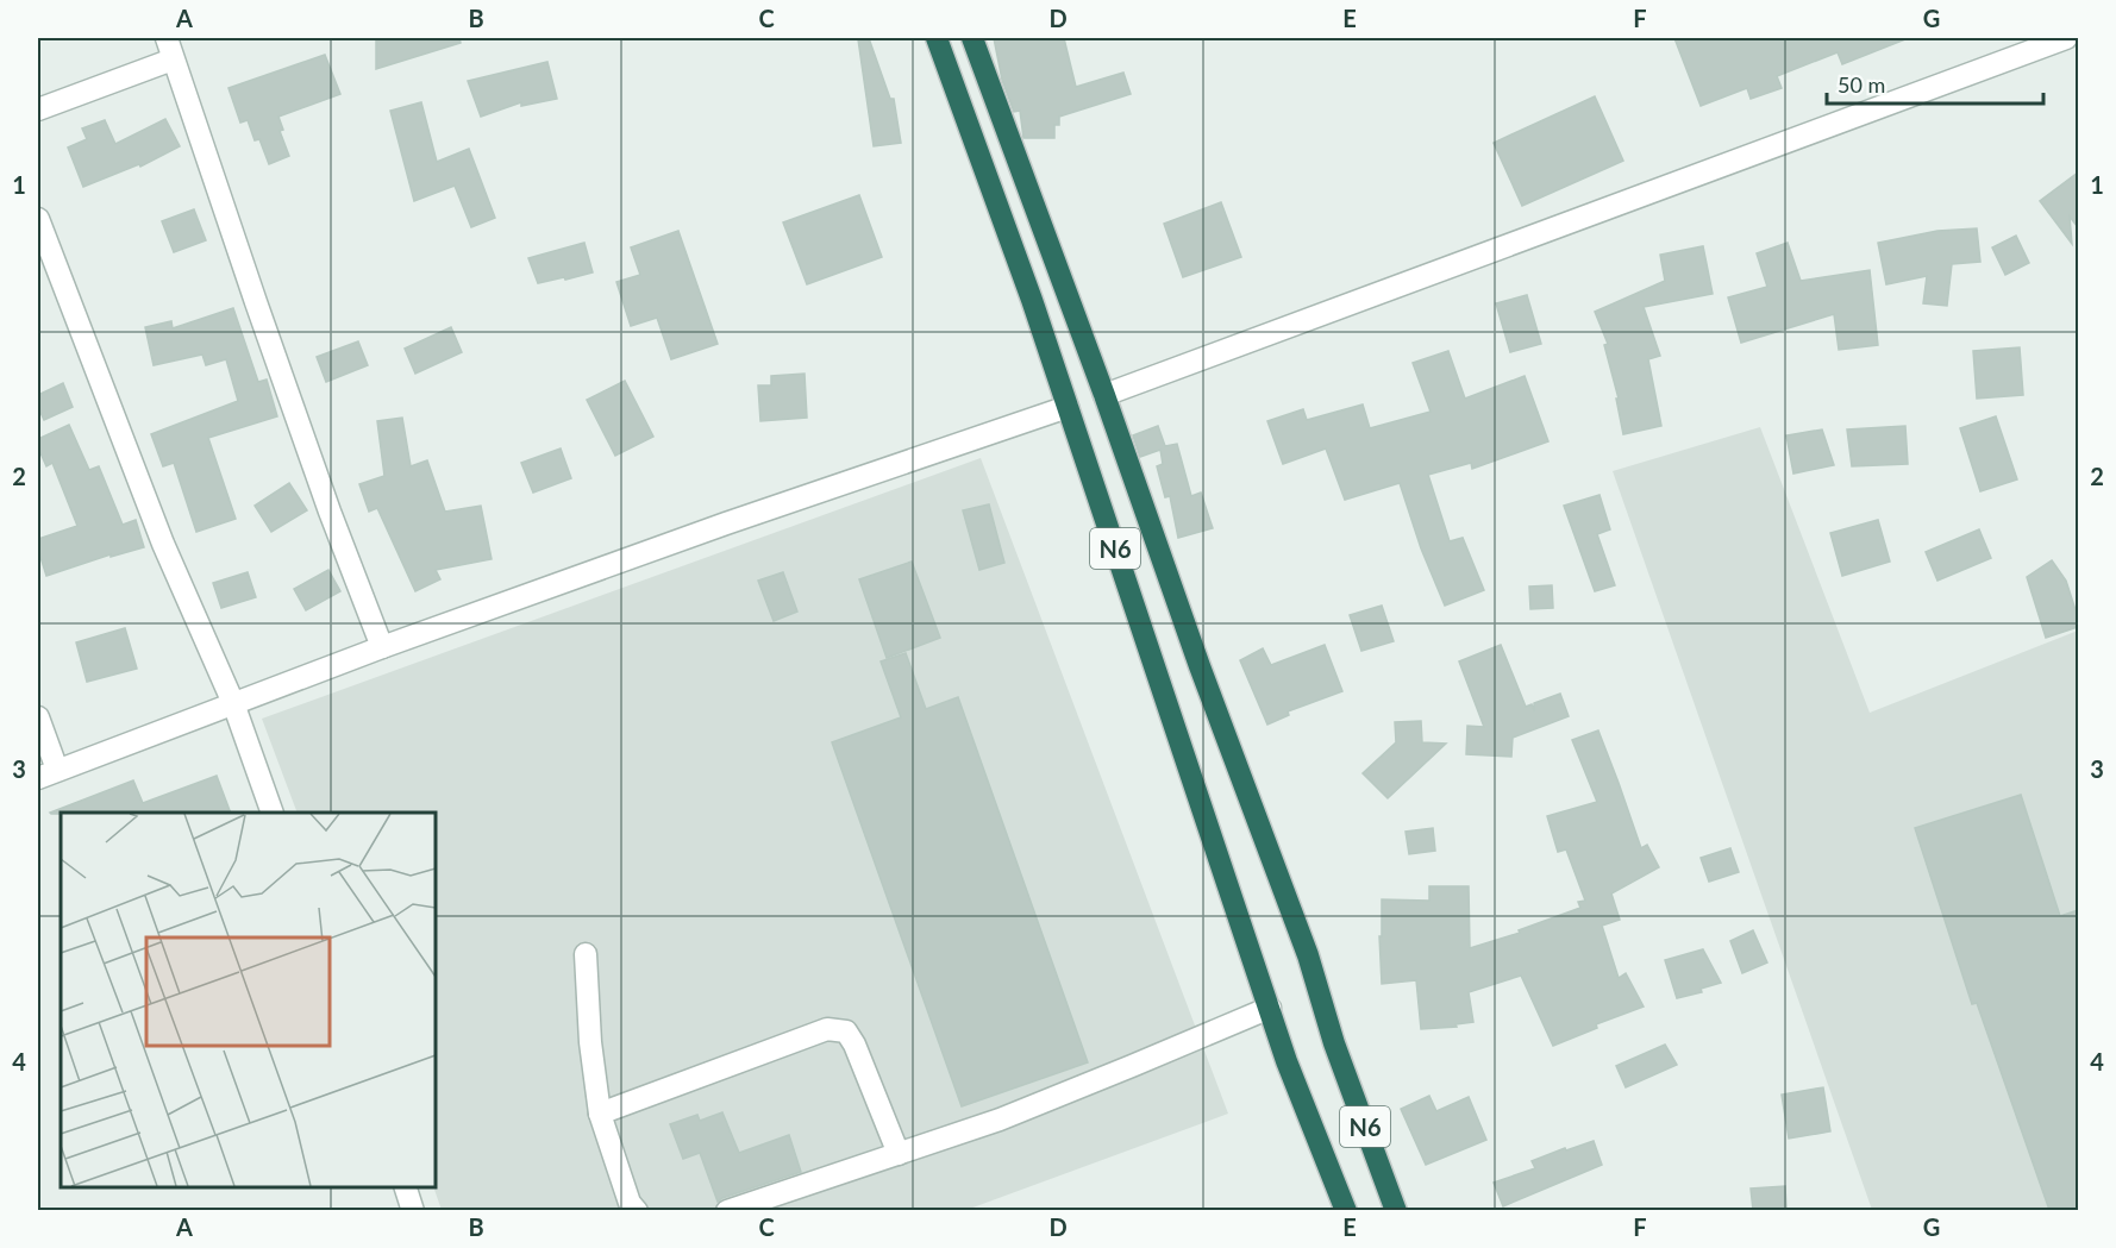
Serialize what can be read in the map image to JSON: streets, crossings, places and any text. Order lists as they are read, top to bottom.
{
  "streets": {
    "highway": ["N6"]
  },
  "scale_bar": "50 m",
  "grid": {
    "columns": [
      "A",
      "B",
      "C",
      "D",
      "E",
      "F",
      "G"
    ],
    "rows": [
      "1",
      "2",
      "3",
      "4"
    ]
  }
}
